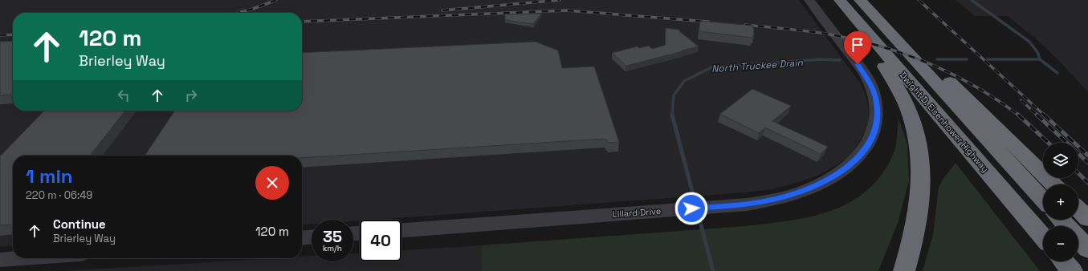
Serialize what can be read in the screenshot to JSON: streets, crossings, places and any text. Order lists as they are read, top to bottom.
{
  "streets": {
    "highway": ["Dwight D. Eisenhower Highway"],
    "street": ["Lillard Drive"]
  },
  "water": ["North Truckee Drain"],
  "page": {
    "turn": ["120 m", "Brierley Way"],
    "map_buttons": ["+", "−"],
    "heading": ["1 min", "220 m · 06:49"],
    "list": [
      {
        "name": "Continue",
        "note": "Brierley Way",
        "value": "120 m"
      }
    ],
    "speed": "35 km/h",
    "limit": "40"
  }
}
